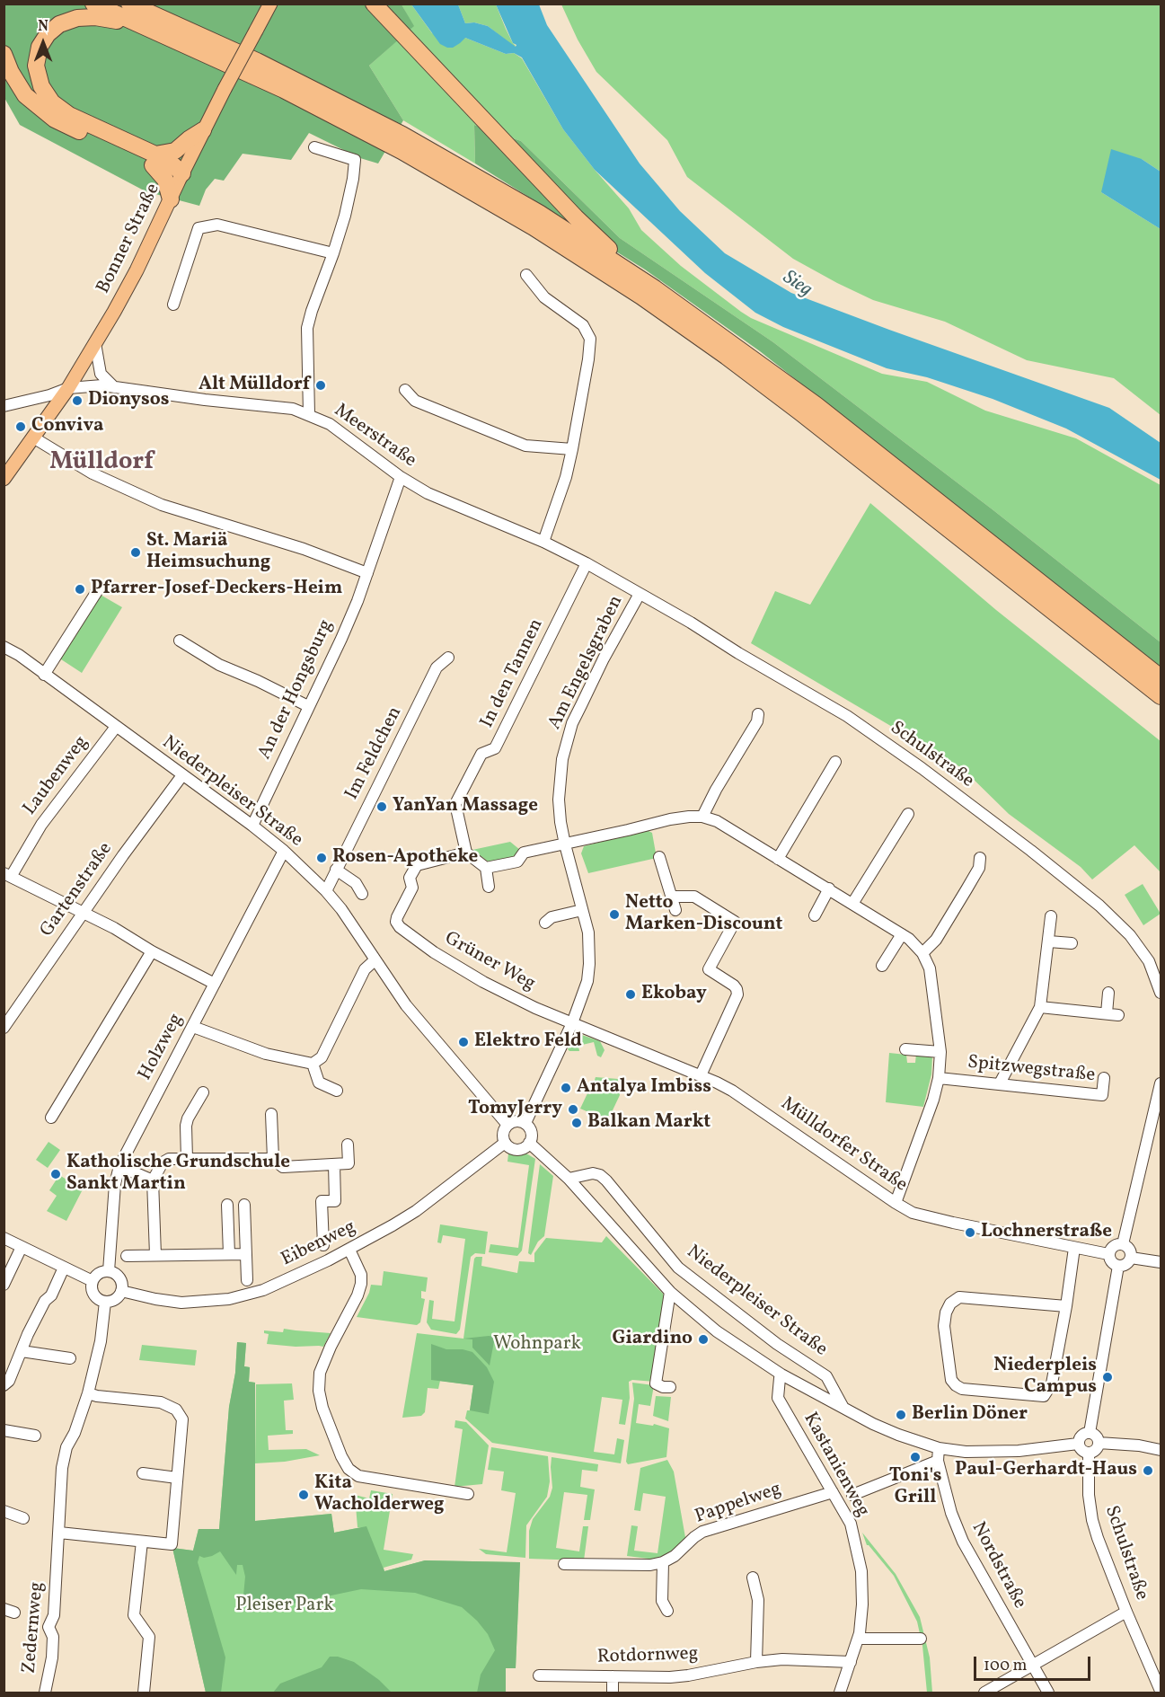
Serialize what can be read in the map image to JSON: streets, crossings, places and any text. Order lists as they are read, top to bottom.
{
  "streets": {
    "main road": ["Bonner Straße"],
    "street": [
      "Meerstraße",
      "Am Engelsgraben",
      "In den Tannen",
      "An der Hongsburg",
      "Im Feldchen",
      "Schulstraße",
      "Laubenweg",
      "Niederpleiser Straße",
      "Gartenstraße",
      "Grüner Weg",
      "Holzweg",
      "Spitzwegstraße",
      "Mülldorfer Straße",
      "Eibenweg",
      "Kastanienweg",
      "Pappelweg",
      "Nordstraße",
      "Zedernweg",
      "Rotdornweg"
    ]
  },
  "crossings": [
    ["Bonner Straße", "Meerstraße"],
    ["Meerstraße", "Am Engelsgraben"],
    ["Meerstraße", "In den Tannen"],
    ["Meerstraße", "An der Hongsburg"],
    ["Meerstraße", "Schulstraße"],
    ["Am Engelsgraben", "Schulstraße"],
    ["Am Engelsgraben", "Niederpleiser Straße"],
    ["Am Engelsgraben", "Grüner Weg"],
    ["Am Engelsgraben", "Mülldorfer Straße"],
    ["Am Engelsgraben", "Eibenweg"],
    ["In den Tannen", "Grüner Weg"],
    ["An der Hongsburg", "Niederpleiser Straße"],
    ["Im Feldchen", "Niederpleiser Straße"],
    ["Laubenweg", "Niederpleiser Straße"],
    ["Niederpleiser Straße", "Gartenstraße"],
    ["Niederpleiser Straße", "Holzweg"],
    ["Niederpleiser Straße", "Eibenweg"],
    ["Grüner Weg", "Mülldorfer Straße"],
    ["Holzweg", "Eibenweg"],
    ["Holzweg", "Zedernweg"],
    ["Eibenweg", "Zedernweg"],
    ["Kastanienweg", "Pappelweg"],
    ["Kastanienweg", "Rotdornweg"]
  ],
  "districts": ["Mülldorf"],
  "water": ["Sieg"],
  "parks": ["Wohnpark", "Pleiser Park"],
  "places": [
    "Alt Mülldorf",
    "Dionysos",
    "Conviva",
    "St. Mariä Heimsuchung",
    "Pfarrer-Josef-Deckers-Heim",
    "YanYan Massage",
    "Rosen-Apotheke",
    "Netto Marken-Discount",
    "Ekobay",
    "Elektro Feld",
    "Antalya Imbiss",
    "TomyJerry",
    "Balkan Markt",
    "Katholische Grundschule Sankt Martin",
    "Lochnerstraße",
    "Giardino",
    "Niederpleis Campus",
    "Berlin Döner",
    "Toni's Grill",
    "Paul-Gerhardt-Haus",
    "Kita Wacholderweg"
  ],
  "scale_bar": "100 m",
  "north": "top"
}
